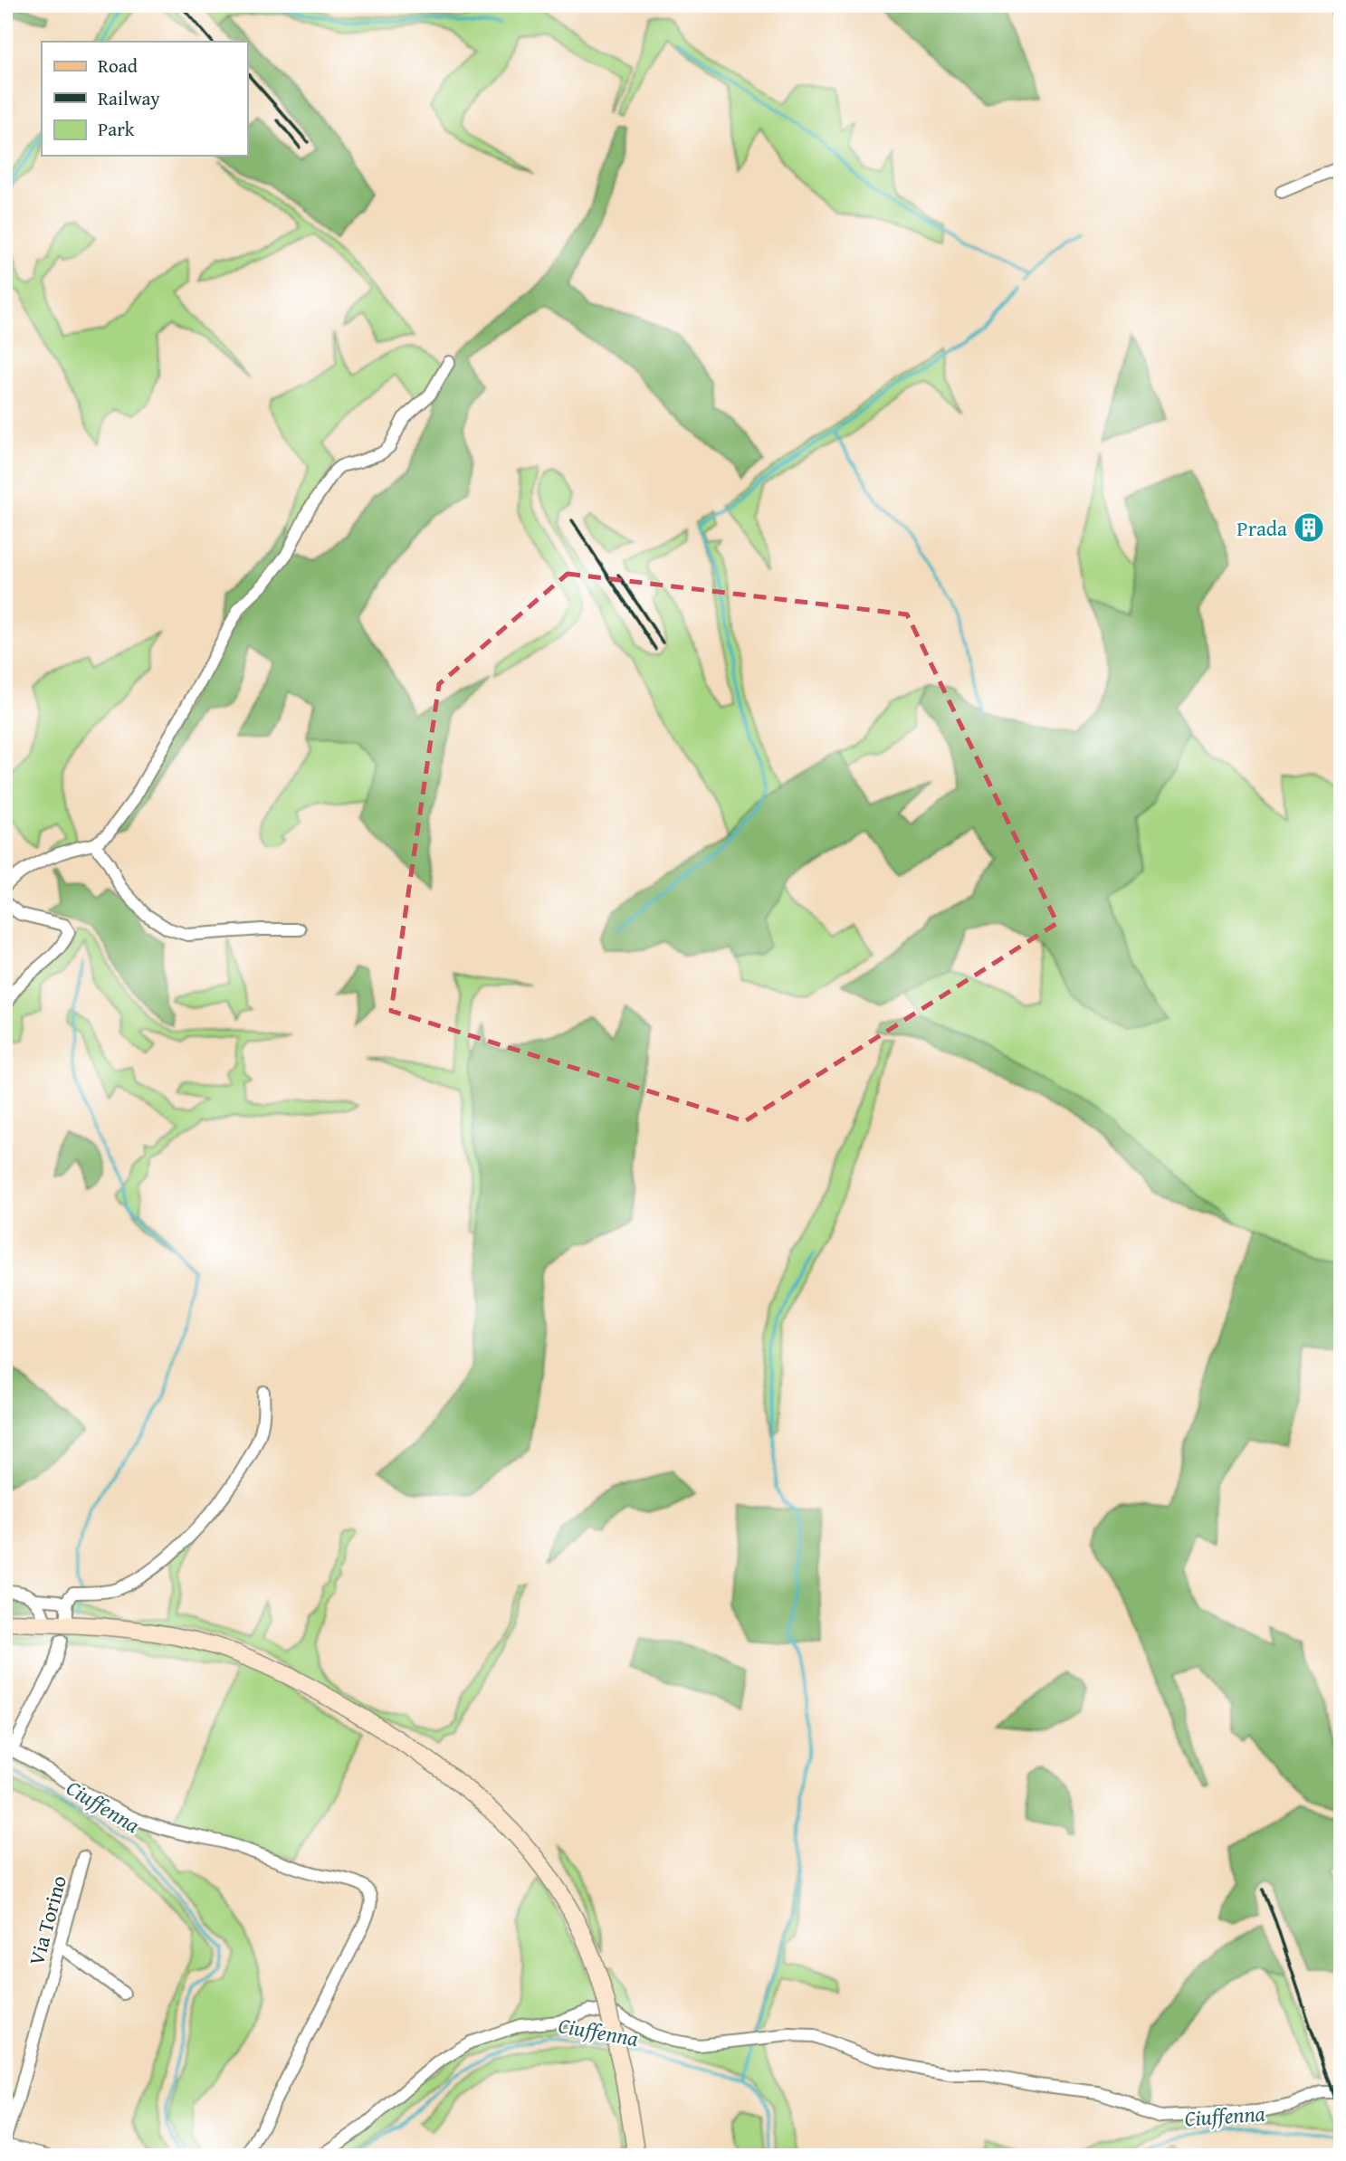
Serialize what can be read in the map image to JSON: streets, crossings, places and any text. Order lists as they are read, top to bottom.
{
  "streets": {
    "street": ["Via Torino"]
  },
  "water": ["Ciuffenna"],
  "places": {
    "building": ["Prada"]
  },
  "legend": ["Road", "Railway", "Park"]
}
